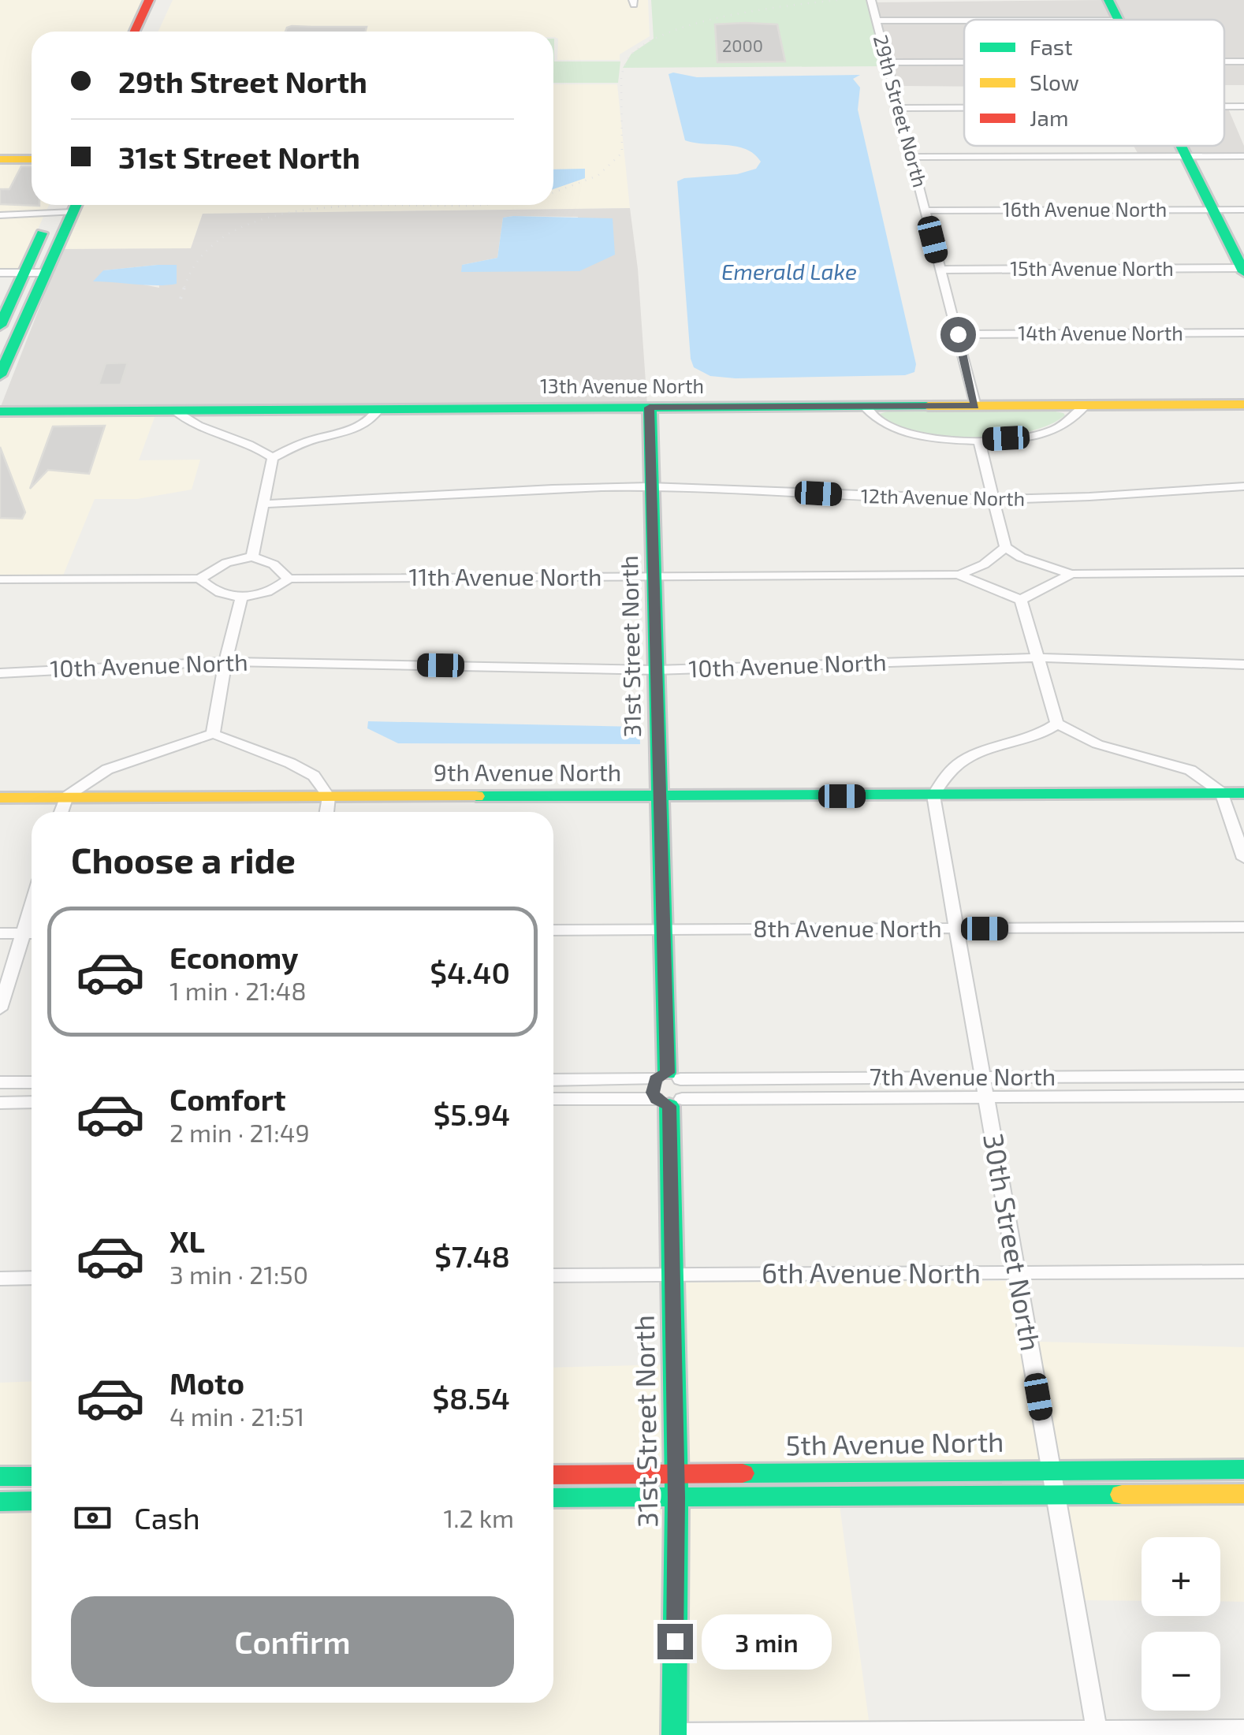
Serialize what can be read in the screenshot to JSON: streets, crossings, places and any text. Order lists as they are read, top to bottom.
{
  "streets": {
    "main road": [
      "13th Avenue North",
      "31st Street North",
      "9th Avenue North",
      "5th Avenue North"
    ],
    "street": [
      "29th Street North",
      "16th Avenue North",
      "15th Avenue North",
      "14th Avenue North",
      "12th Avenue North",
      "11th Avenue North",
      "10th Avenue North",
      "8th Avenue North",
      "7th Avenue North",
      "30th Street North",
      "6th Avenue North"
    ]
  },
  "crossings": [
    ["29th Street North", "16th Avenue North"],
    ["29th Street North", "15th Avenue North"],
    ["29th Street North", "14th Avenue North"],
    ["29th Street North", "13th Avenue North"],
    ["13th Avenue North", "31st Street North"],
    ["12th Avenue North", "31st Street North"],
    ["11th Avenue North", "31st Street North"],
    ["31st Street North", "10th Avenue North"],
    ["31st Street North", "9th Avenue North"],
    ["31st Street North", "8th Avenue North"],
    ["31st Street North", "7th Avenue North"],
    ["31st Street North", "6th Avenue North"],
    ["31st Street North", "5th Avenue North"],
    ["9th Avenue North", "30th Street North"],
    ["8th Avenue North", "30th Street North"],
    ["7th Avenue North", "30th Street North"],
    ["30th Street North", "6th Avenue North"],
    ["30th Street North", "5th Avenue North"]
  ],
  "water": ["Emerald Lake"],
  "house_numbers": ["2000"],
  "legend": ["Fast", "Slow", "Jam"],
  "page": {
    "banner": ["29th Street North", "31st Street North"],
    "heading": "Choose a ride",
    "list": [
      {
        "name": "Economy",
        "note": "1 min · 21:48",
        "value": "$4.40"
      },
      {
        "name": "Comfort",
        "note": "2 min · 21:49",
        "value": "$5.94"
      },
      {
        "name": "XL",
        "note": "3 min · 21:50",
        "value": "$7.48"
      },
      {
        "name": "Moto",
        "note": "4 min · 21:51",
        "value": "$8.54"
      }
    ],
    "pay": ["Cash", "1.2 km"],
    "map_buttons": ["+", "−"],
    "buttons": "Confirm",
    "bubble": "3 min"
  }
}
